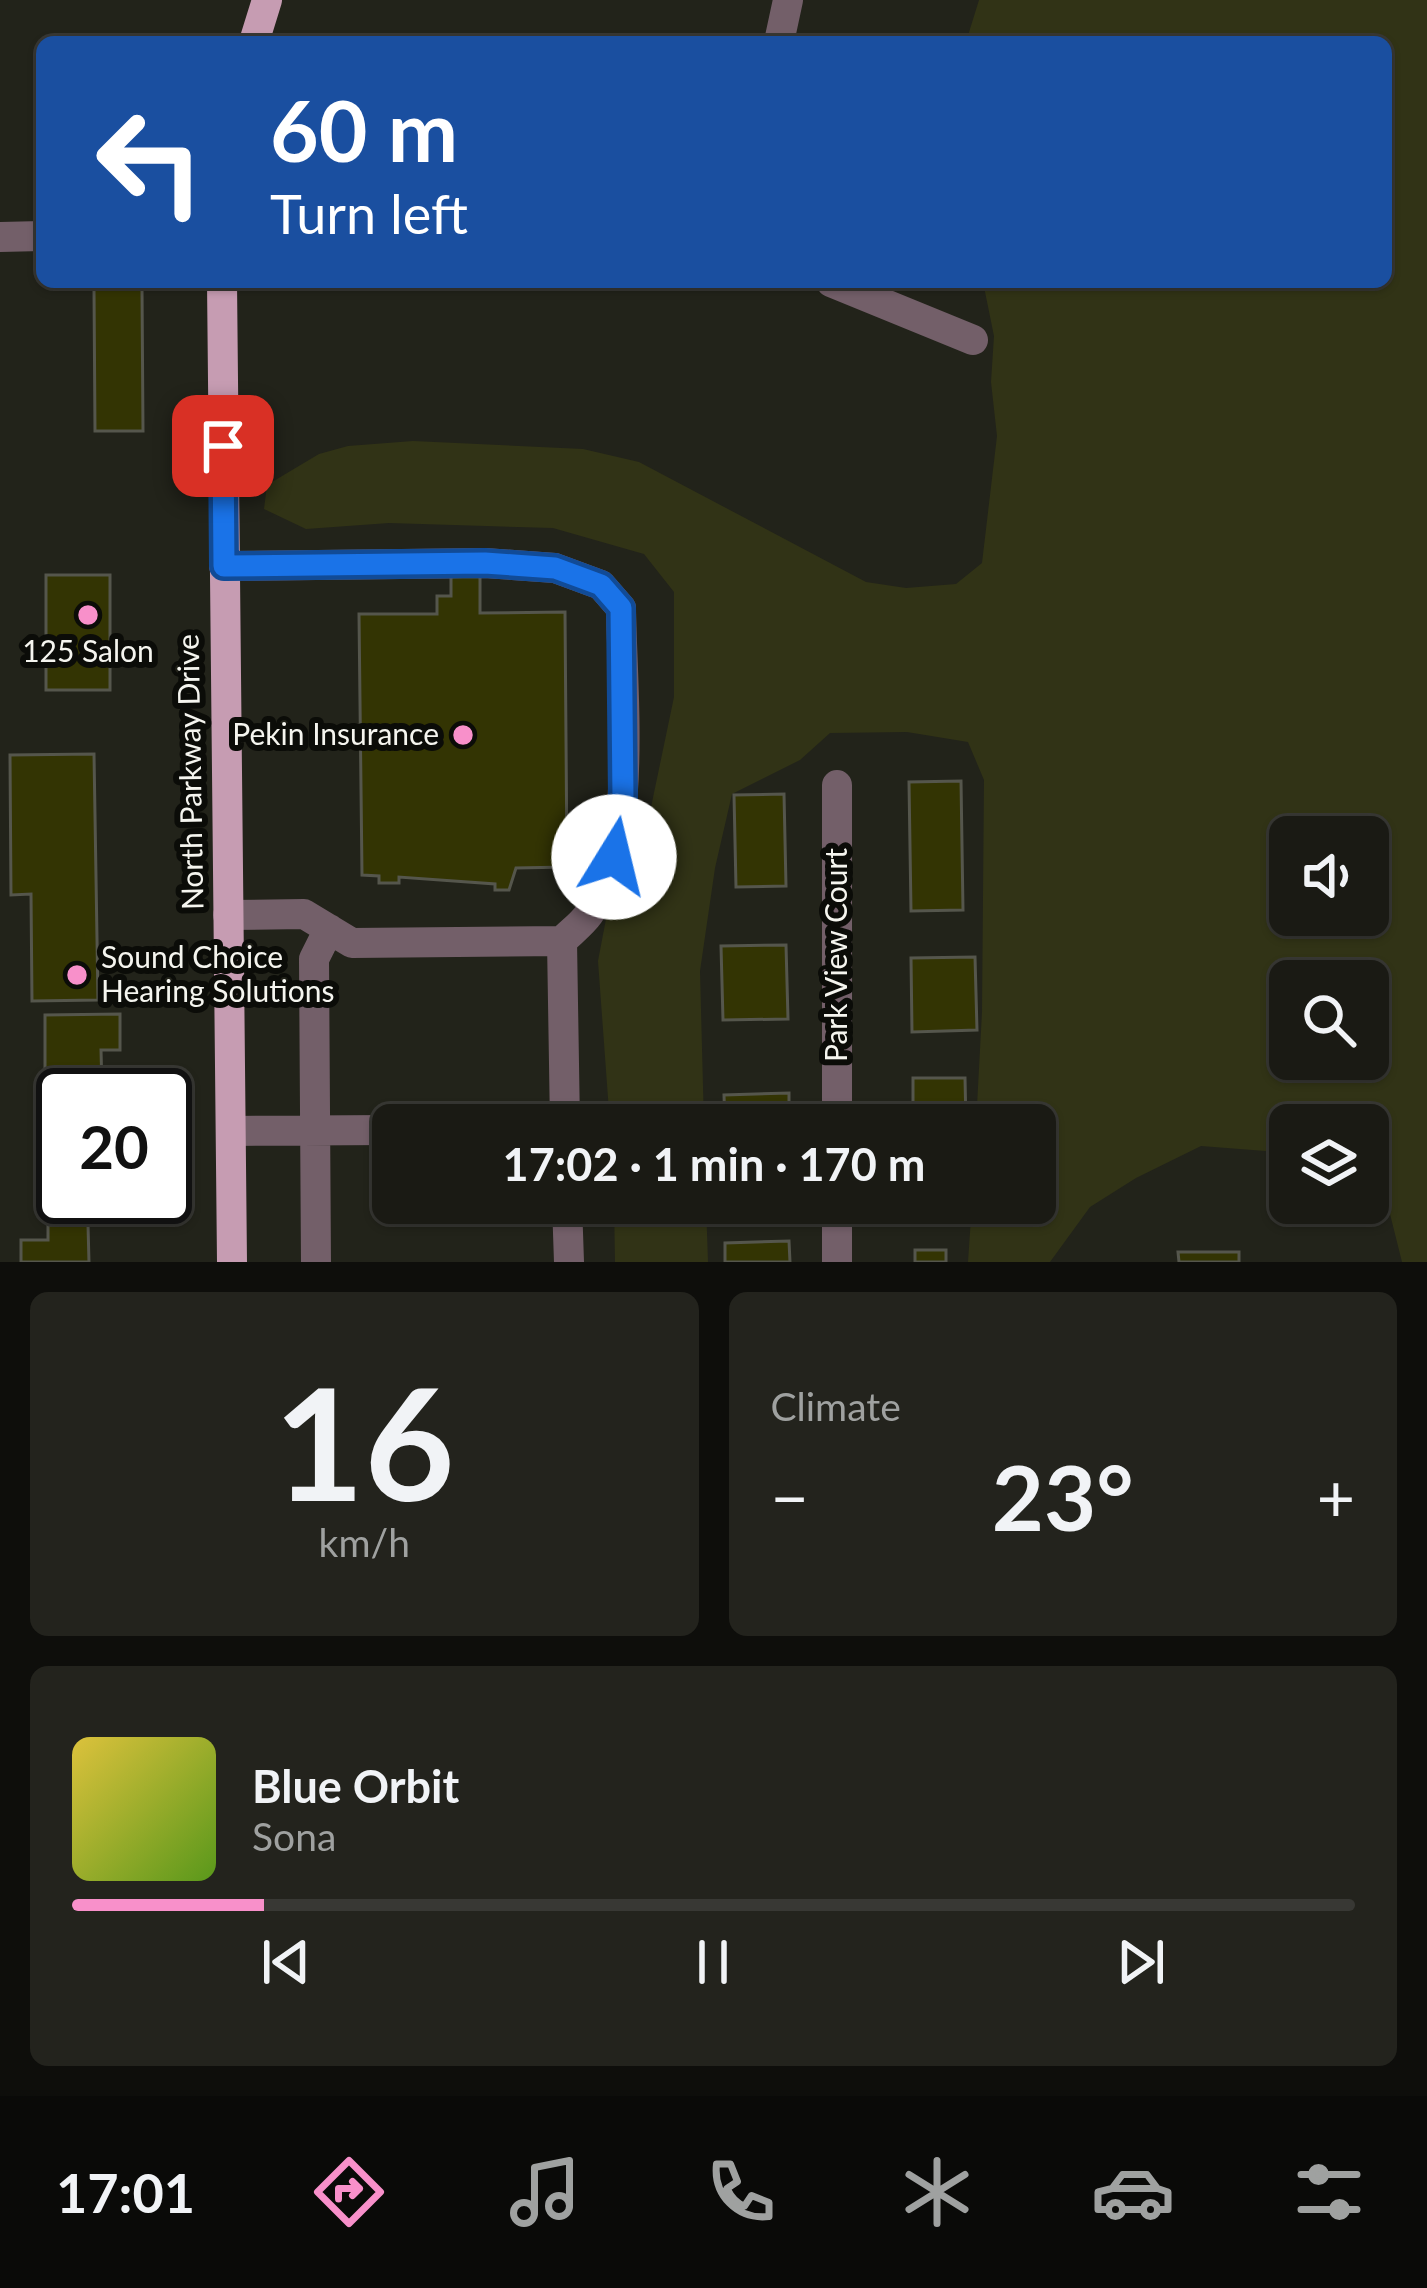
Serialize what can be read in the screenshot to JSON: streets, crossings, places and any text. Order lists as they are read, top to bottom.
{
  "streets": {
    "main road": ["North Parkway Drive"],
    "street": ["Park View Court"]
  },
  "places": ["125 Salon", "Pekin Insurance", "Sound Choice Hearing Solutions"],
  "page": {
    "turn": ["60 m", "Turn left"],
    "limit": "20",
    "trip": "17:02 · 1 min · 170 m",
    "tile": [
      ["16", "km/h"],
      "Climate"
    ],
    "heat": ["−", "23°", "+"],
    "song": ["Blue Orbit", "Sona"],
    "tabs": "17:01"
  }
}
